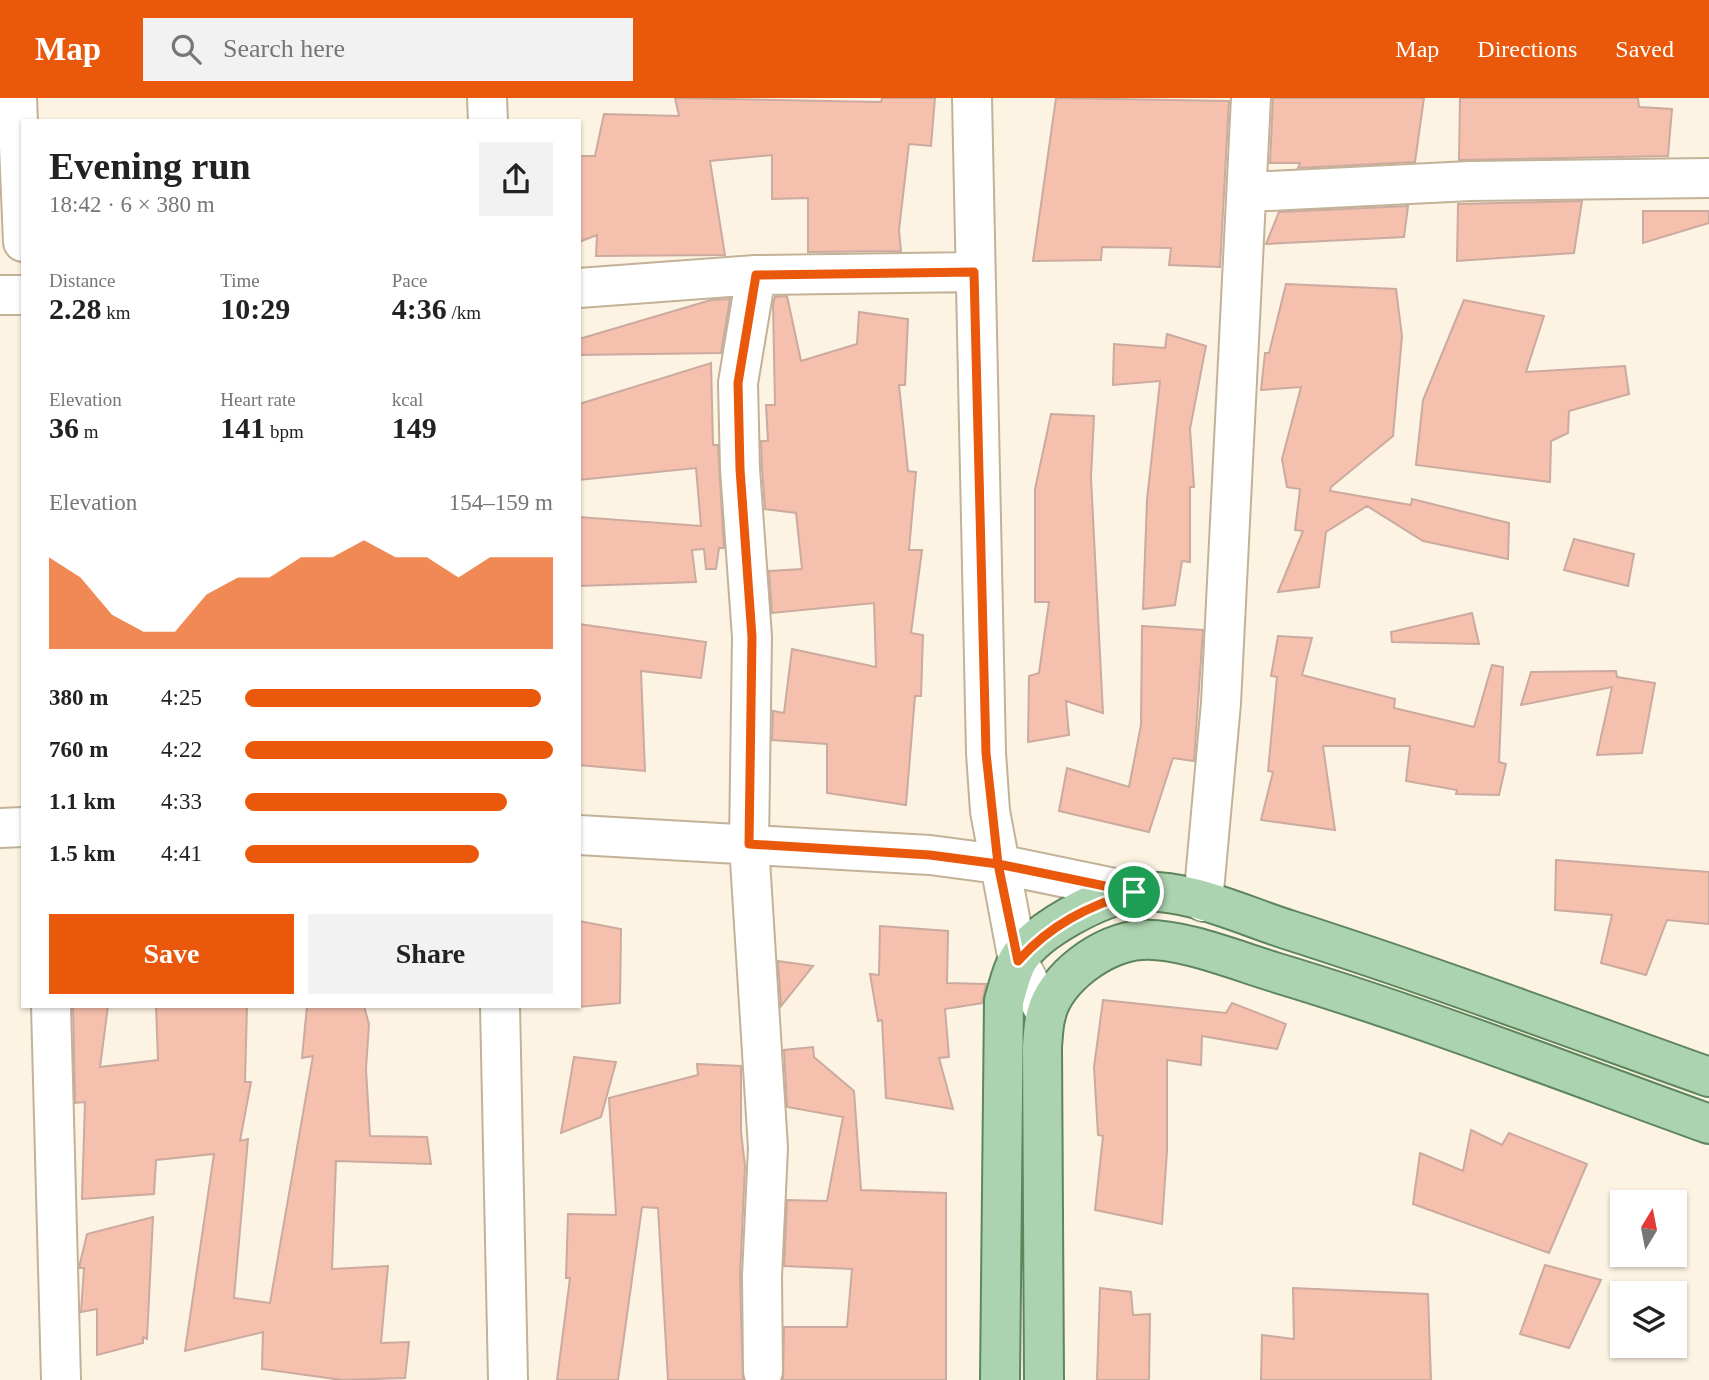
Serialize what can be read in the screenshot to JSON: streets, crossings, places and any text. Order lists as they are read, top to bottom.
{
  "north": "top",
  "page": {
    "header": "Map",
    "search": "Search here",
    "nav": ["Map", "Directions", "Saved"],
    "heading": ["Evening run", "18:42 · 6 × 380 m"],
    "stats": [
      ["Distance", "2.28 km"],
      ["Time", "10:29"],
      ["Pace", "4:36 /km"],
      ["Elevation", "36 m"],
      ["Heart rate", "141 bpm"],
      ["kcal", "149"]
    ],
    "chart": ["Elevation", "154–159 m"],
    "list": [
      {
        "name": "380 m",
        "note": "4:25"
      },
      {
        "name": "760 m",
        "note": "4:22"
      },
      {
        "name": "1.1 km",
        "note": "4:33"
      },
      {
        "name": "1.5 km",
        "note": "4:41"
      }
    ],
    "buttons": ["Save", "Share"]
  }
}
